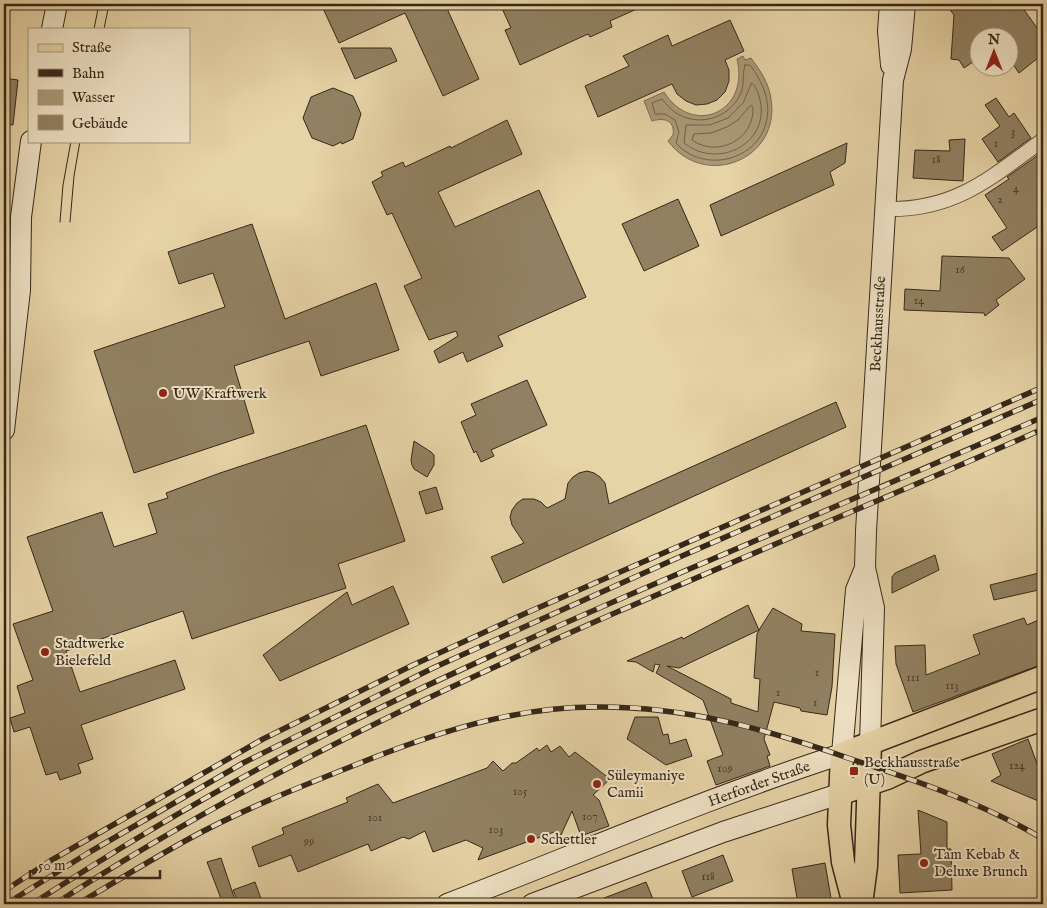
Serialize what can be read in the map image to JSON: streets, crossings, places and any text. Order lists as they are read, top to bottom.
{
  "streets": {
    "main road": ["Beckhausstraße", "Herforder Straße"]
  },
  "crossings": [
    ["Beckhausstraße", "Herforder Straße"]
  ],
  "places": {
    "other": [
      "UW Kraftwerk",
      "Stadtwerke Bielefeld",
      "Süleymaniye Camii",
      "Schettler",
      "Tam Kebab & Deluxe Brunch"
    ],
    "transit": ["Beckhausstraße (U)"]
  },
  "house_numbers": [
    "3",
    "1",
    "18",
    "4",
    "2",
    "16",
    "14",
    "1",
    "111",
    "113",
    "1",
    "1",
    "124",
    "109",
    "105",
    "107",
    "101",
    "103",
    "99",
    "118"
  ],
  "legend": [
    "Straße",
    "Bahn",
    "Wasser",
    "Gebäude"
  ],
  "scale_bar": "50 m",
  "north": "top"
}
